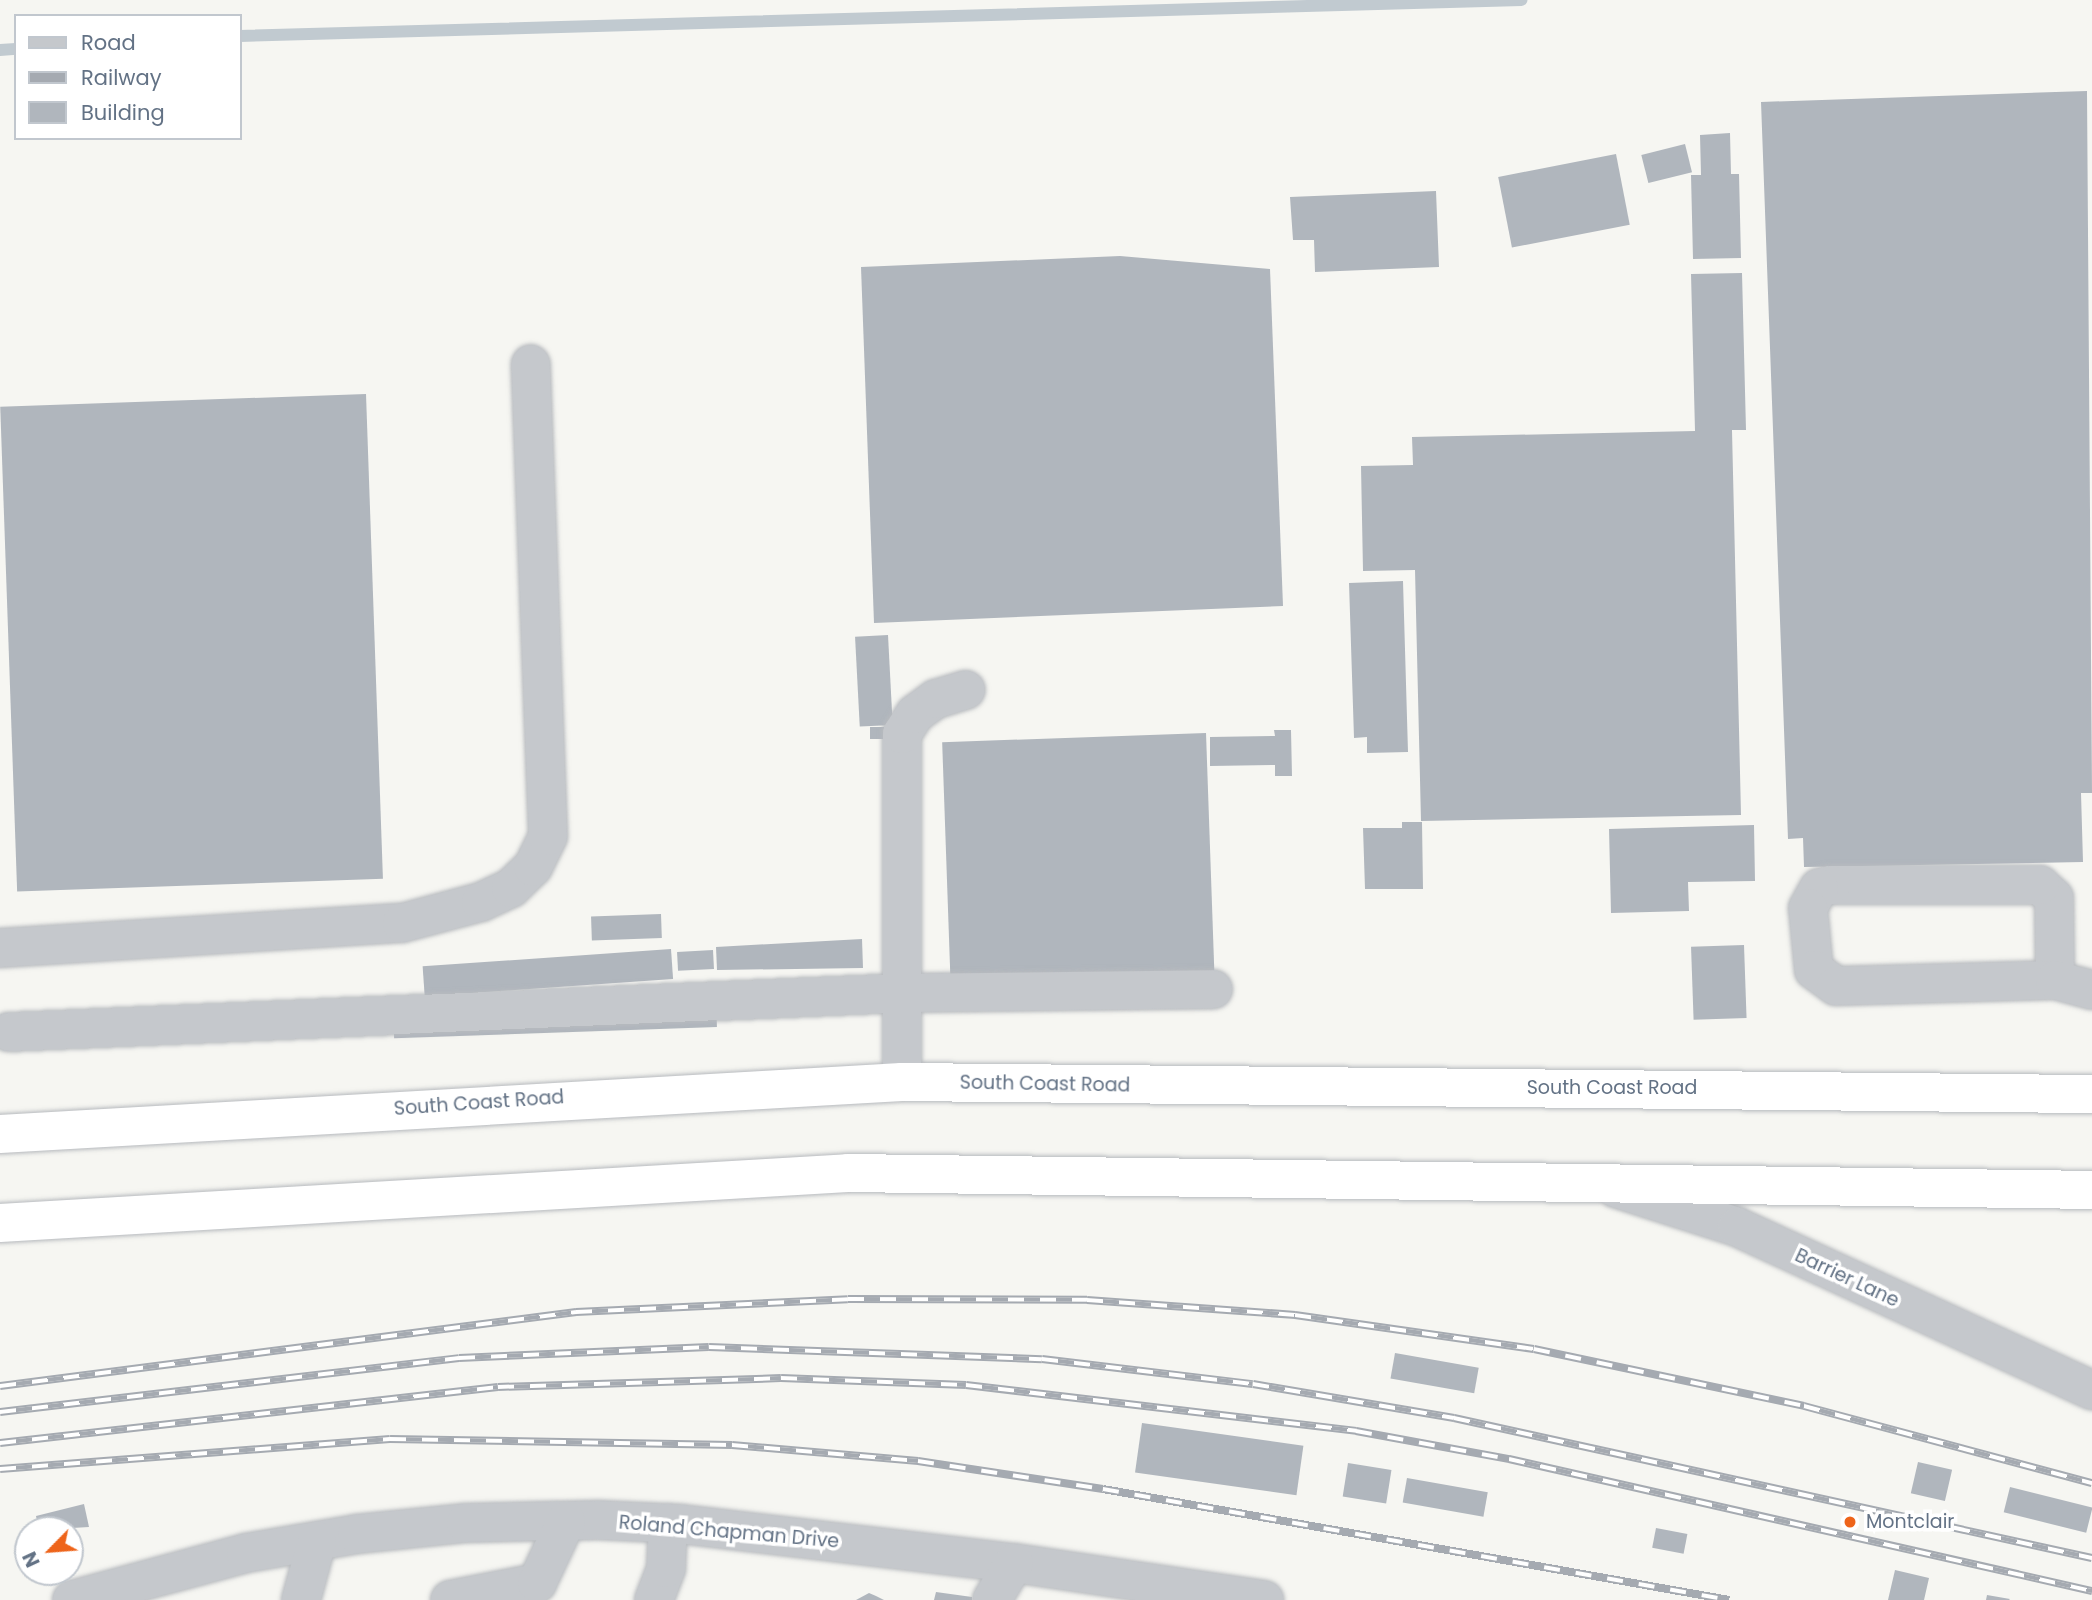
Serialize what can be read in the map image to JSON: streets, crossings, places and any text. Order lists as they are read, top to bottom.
{
  "streets": {
    "highway": ["South Coast Road"],
    "street": ["Barrier Lane", "Roland Chapman Drive"]
  },
  "places": ["Montclair"],
  "legend": ["Road", "Railway", "Building"],
  "north": "bottom left"
}
